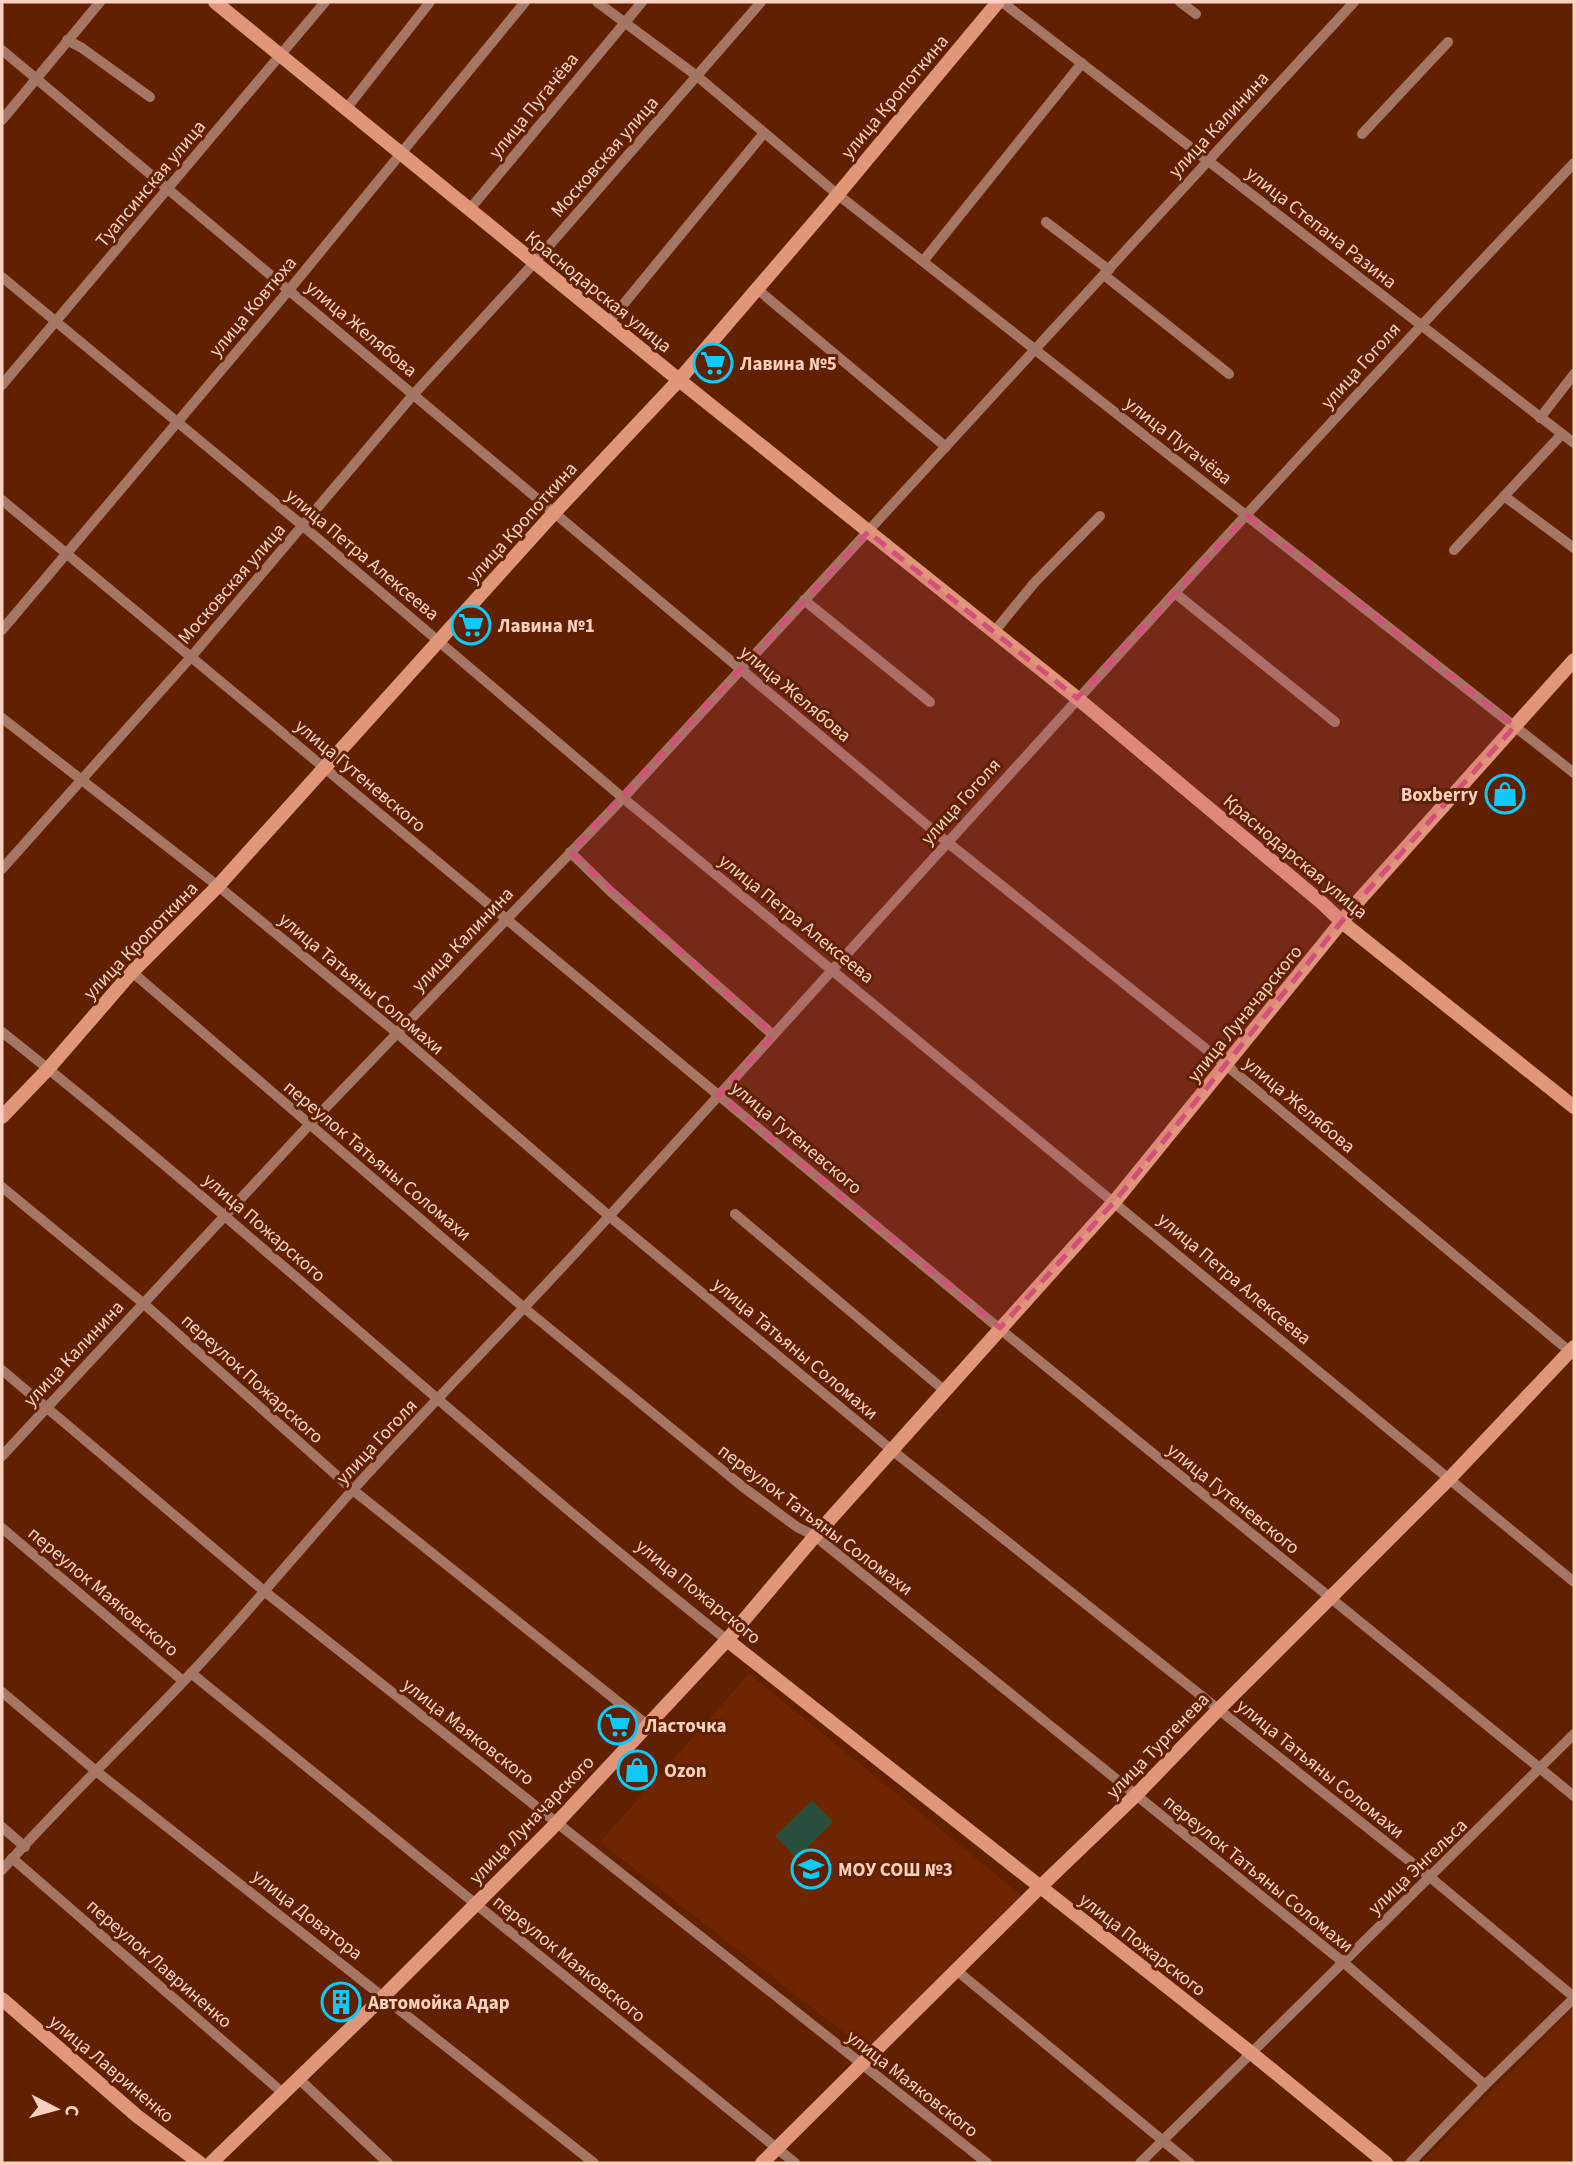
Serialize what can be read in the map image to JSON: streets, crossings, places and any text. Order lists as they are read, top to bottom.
{
  "streets": {
    "main road": [
      "улица Кропоткина",
      "Краснодарская улица",
      "улица Луначарского",
      "улица Пожарского",
      "улица Тургенева",
      "улица Лавриненко"
    ],
    "street": [
      "улица Пугачёва",
      "улица Калинина",
      "Московская улица",
      "Туапсинская улица",
      "улица Степана Разина",
      "улица Ковтюха",
      "улица Желябова",
      "улица Гоголя",
      "улица Петра Алексеева",
      "улица Гутеневского",
      "улица Татьяны Соломахи",
      "переулок Татьяны Соломахи",
      "переулок Пожарского",
      "переулок Маяковского",
      "улица Маяковского",
      "улица Энгельса",
      "улица Доватора",
      "переулок Лавриненко"
    ]
  },
  "crossings": [
    ["улица Кропоткина", "улица Пугачёва"],
    ["улица Кропоткина", "улица Степана Разина"],
    ["улица Кропоткина", "Краснодарская улица"],
    ["улица Кропоткина", "улица Желябова"],
    ["улица Кропоткина", "улица Петра Алексеева"],
    ["улица Кропоткина", "улица Гутеневского"],
    ["улица Кропоткина", "улица Татьяны Соломахи"],
    ["улица Кропоткина", "переулок Татьяны Соломахи"],
    ["улица Кропоткина", "улица Пожарского"],
    ["улица Пугачёва", "улица Калинина"],
    ["улица Пугачёва", "Московская улица"],
    ["улица Пугачёва", "Краснодарская улица"],
    ["улица Пугачёва", "улица Гоголя"],
    ["улица Пугачёва", "улица Луначарского"],
    ["улица Калинина", "улица Степана Разина"],
    ["улица Калинина", "Краснодарская улица"],
    ["улица Калинина", "улица Желябова"],
    ["улица Калинина", "улица Петра Алексеева"],
    ["улица Калинина", "улица Гутеневского"],
    ["улица Калинина", "улица Татьяны Соломахи"],
    ["улица Калинина", "переулок Татьяны Соломахи"],
    ["улица Калинина", "улица Пожарского"],
    ["улица Калинина", "переулок Пожарского"],
    ["улица Калинина", "улица Маяковского"],
    ["Московская улица", "Краснодарская улица"],
    ["Московская улица", "улица Желябова"],
    ["Московская улица", "улица Петра Алексеева"],
    ["Московская улица", "улица Гутеневского"],
    ["Московская улица", "улица Татьяны Соломахи"],
    ["Туапсинская улица", "Краснодарская улица"],
    ["Туапсинская улица", "улица Желябова"],
    ["Туапсинская улица", "улица Петра Алексеева"],
    ["улица Степана Разина", "улица Гоголя"],
    ["Краснодарская улица", "улица Ковтюха"],
    ["Краснодарская улица", "улица Гоголя"],
    ["Краснодарская улица", "улица Луначарского"],
    ["улица Ковтюха", "улица Желябова"],
    ["улица Ковтюха", "улица Петра Алексеева"],
    ["улица Ковтюха", "улица Гутеневского"],
    ["улица Желябова", "улица Гоголя"],
    ["улица Желябова", "улица Луначарского"],
    ["улица Желябова", "улица Тургенева"],
    ["улица Гоголя", "улица Петра Алексеева"],
    ["улица Гоголя", "улица Гутеневского"],
    ["улица Гоголя", "улица Татьяны Соломахи"],
    ["улица Гоголя", "переулок Татьяны Соломахи"],
    ["улица Гоголя", "улица Пожарского"],
    ["улица Гоголя", "переулок Пожарского"],
    ["улица Гоголя", "переулок Маяковского"],
    ["улица Гоголя", "улица Маяковского"],
    ["улица Гоголя", "улица Доватора"],
    ["улица Гоголя", "переулок Лавриненко"],
    ["улица Петра Алексеева", "улица Луначарского"],
    ["улица Петра Алексеева", "улица Тургенева"],
    ["улица Гутеневского", "улица Луначарского"],
    ["улица Гутеневского", "улица Тургенева"],
    ["улица Гутеневского", "улица Энгельса"],
    ["улица Татьяны Соломахи", "улица Луначарского"],
    ["улица Татьяны Соломахи", "улица Тургенева"],
    ["улица Татьяны Соломахи", "улица Энгельса"],
    ["улица Луначарского", "переулок Татьяны Соломахи"],
    ["улица Луначарского", "улица Пожарского"],
    ["улица Луначарского", "переулок Пожарского"],
    ["улица Луначарского", "переулок Маяковского"],
    ["улица Луначарского", "улица Маяковского"],
    ["улица Луначарского", "улица Доватора"],
    ["улица Луначарского", "переулок Лавриненко"],
    ["переулок Татьяны Соломахи", "улица Тургенева"],
    ["переулок Татьяны Соломахи", "улица Энгельса"],
    ["улица Пожарского", "улица Тургенева"],
    ["улица Пожарского", "улица Энгельса"],
    ["переулок Маяковского", "улица Тургенева"],
    ["улица Маяковского", "улица Тургенева"]
  ],
  "places": {
    "supermarket": ["Лавина №5", "Лавина №1", "Ласточка"],
    "shop": ["Boxberry", "Ozon"],
    "school or university": ["МОУ СОШ №3"],
    "building": ["Автомойка Адар"]
  },
  "north": "right"
}
